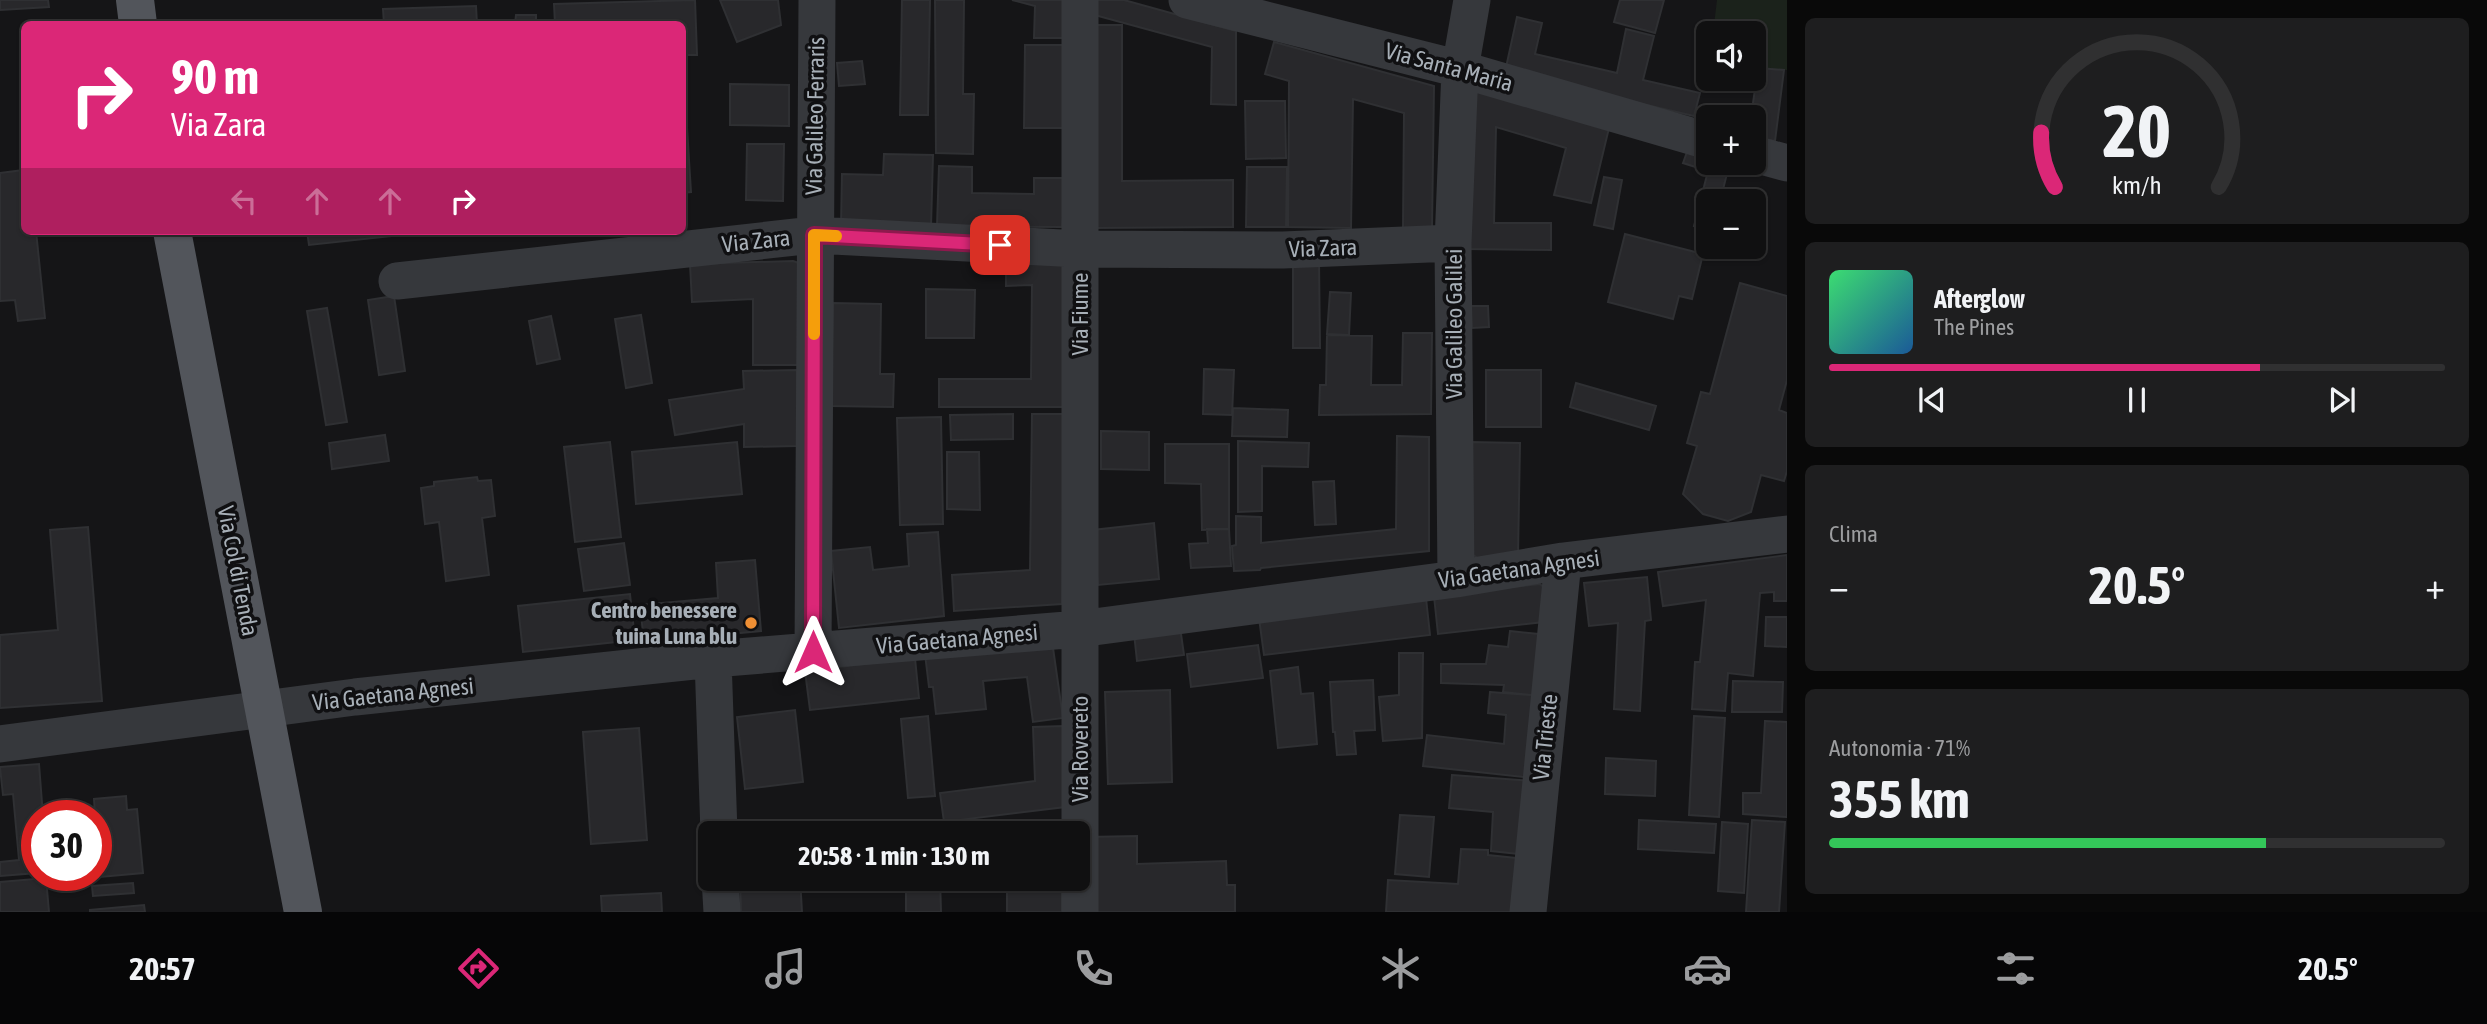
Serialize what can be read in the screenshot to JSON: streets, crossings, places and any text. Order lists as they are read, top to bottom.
{
  "streets": {
    "main road": ["Via Col di Tenda"],
    "street": [
      "Via Santa Maria",
      "Via Galileo Ferraris",
      "Via Zara",
      "Via Fiume",
      "Via Galileo Galilei",
      "Via Gaetana Agnesi",
      "Via Trieste",
      "Via Rovereto"
    ]
  },
  "crossings": [
    ["Via Santa Maria", "Via Galileo Galilei"],
    ["Via Galileo Ferraris", "Via Zara"],
    ["Via Galileo Ferraris", "Via Gaetana Agnesi"],
    ["Via Zara", "Via Fiume"],
    ["Via Zara", "Via Galileo Galilei"],
    ["Via Fiume", "Via Gaetana Agnesi"],
    ["Via Fiume", "Via Rovereto"],
    ["Via Galileo Galilei", "Via Gaetana Agnesi"],
    ["Via Gaetana Agnesi", "Via Col di Tenda"],
    ["Via Gaetana Agnesi", "Via Trieste"],
    ["Via Gaetana Agnesi", "Via Rovereto"]
  ],
  "places": ["Centro benessere tuina Luna blu"],
  "page": {
    "map_buttons": ["+", "−"],
    "turn": ["90 m", "Via Zara"],
    "song": ["Afterglow", "The Pines"],
    "tile": [
      "Clima",
      ["Autonomia · 71%", "355 km"]
    ],
    "heat": ["−", "20.5°", "+"],
    "limit": "30",
    "trip": "20:58 · 1 min · 130 m",
    "tabs": ["20:57", "20.5°"],
    "gauge": ["20", "km/h"]
  }
}
